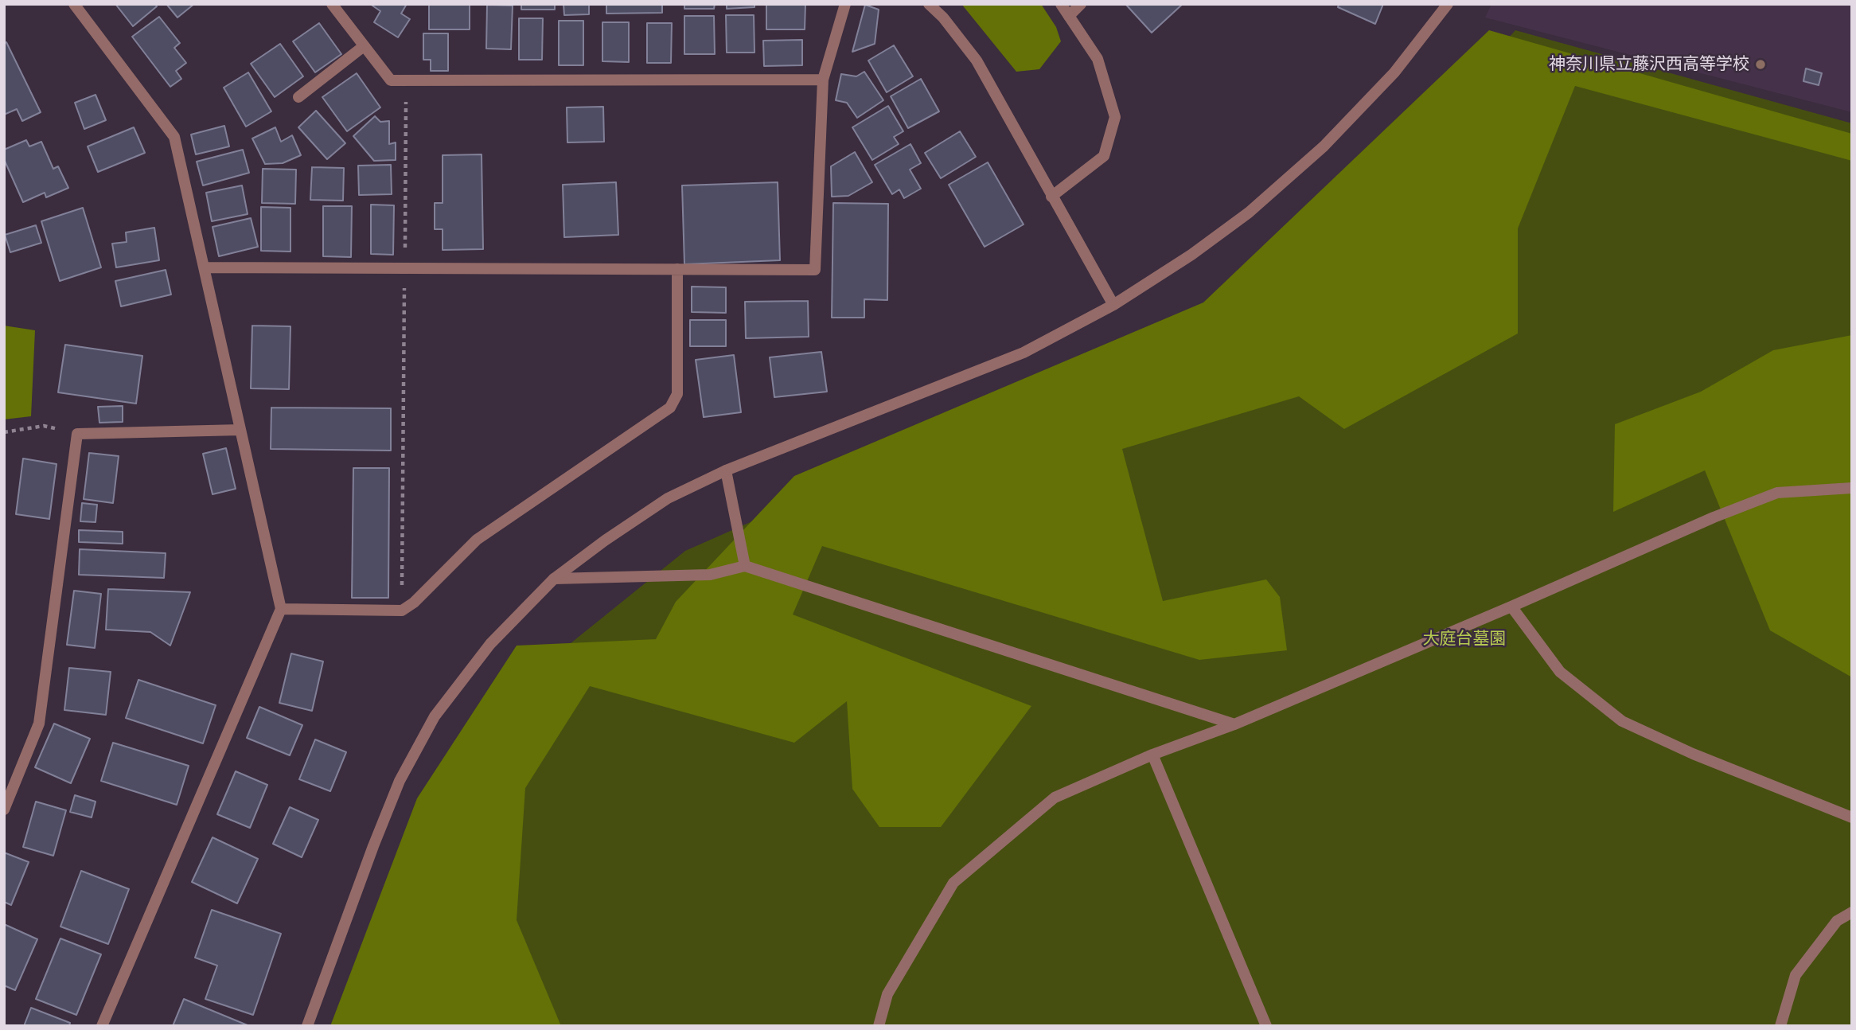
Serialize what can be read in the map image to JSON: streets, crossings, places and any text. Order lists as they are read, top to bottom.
{
  "parks": ["大庭台墓園"],
  "places": ["神奈川県立藤沢西高等学校"]
}
